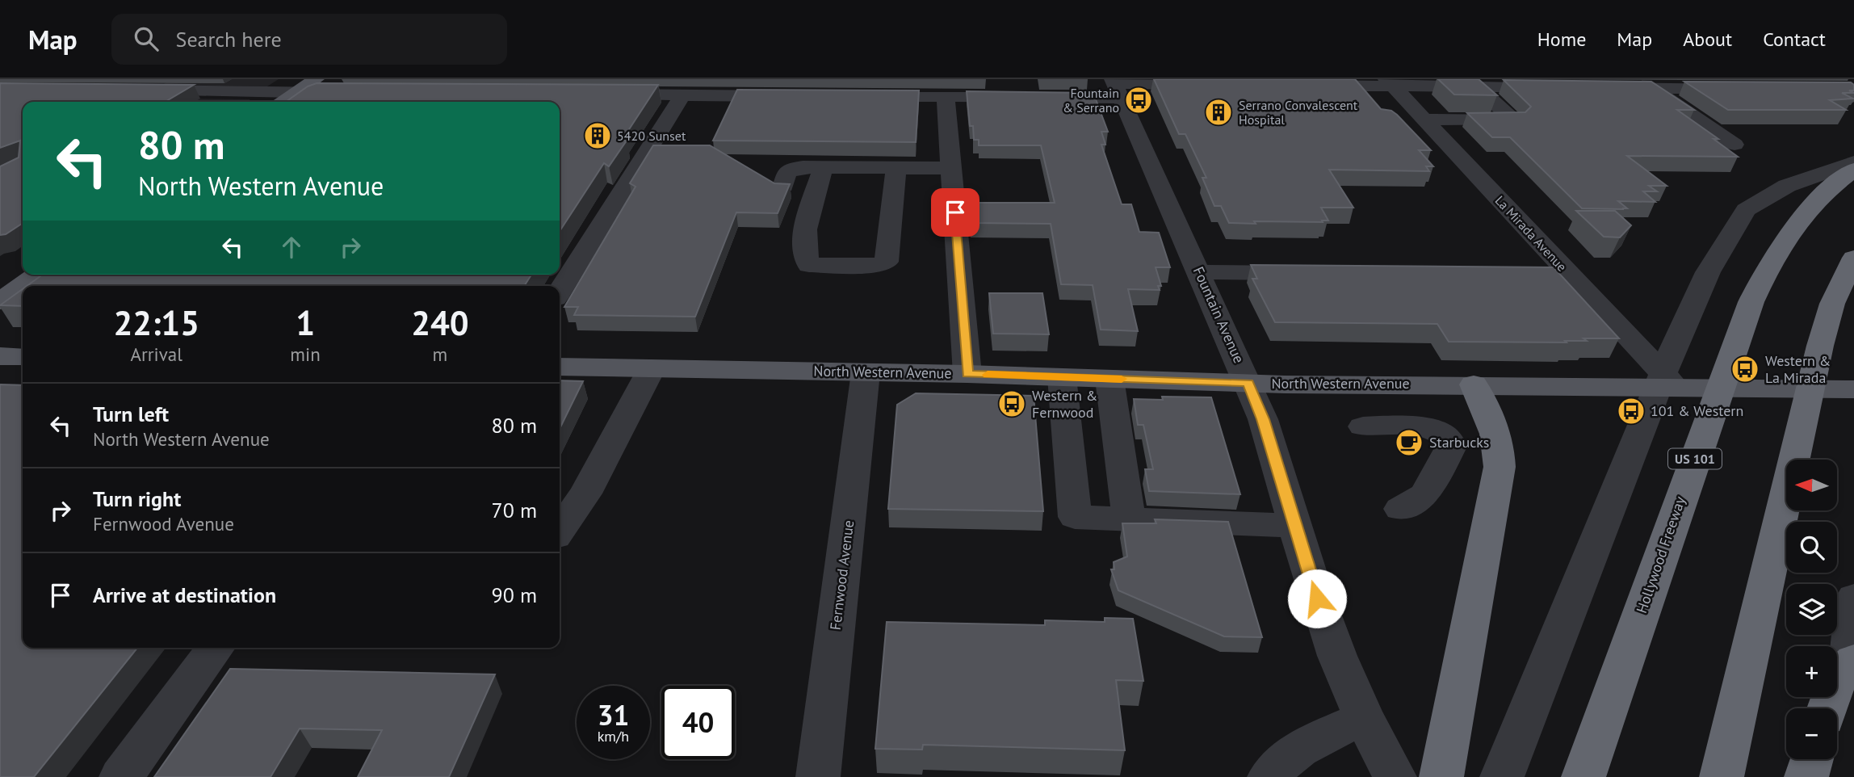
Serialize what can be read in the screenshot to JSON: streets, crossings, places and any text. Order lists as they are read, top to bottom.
{
  "streets": {
    "highway": ["US 101", "Hollywood Freeway"],
    "main road": ["North Western Avenue"],
    "street": ["La Mirada Avenue", "Fountain Avenue", "Fernwood Avenue"]
  },
  "crossings": [
    ["La Mirada Avenue", "North Western Avenue"],
    ["Fountain Avenue", "North Western Avenue"],
    ["North Western Avenue", "Fernwood Avenue"]
  ],
  "places": {
    "bus stop": [
      "Fountain & Serrano",
      "Western & La Mirada",
      "Western & Fernwood",
      "101 & Western"
    ],
    "building": ["Serrano Convalescent Hospital", "5420 Sunset"],
    "cafe": ["Starbucks"]
  },
  "north": "left",
  "page": {
    "header": "Map",
    "search": "Search here",
    "nav": [
      "Home",
      "Map",
      "About",
      "Contact"
    ],
    "turn": ["80 m", "North Western Avenue"],
    "eta": [
      "22:15",
      "Arrival",
      "1",
      "min",
      "240",
      "m"
    ],
    "list": [
      {
        "name": "Turn left",
        "note": "North Western Avenue",
        "value": "80 m"
      },
      {
        "name": "Turn right",
        "note": "Fernwood Avenue",
        "value": "70 m"
      },
      {
        "name": "Arrive at destination",
        "value": "90 m"
      }
    ],
    "map_buttons": ["+", "−"],
    "speed": "31 km/h",
    "limit": "40"
  }
}
